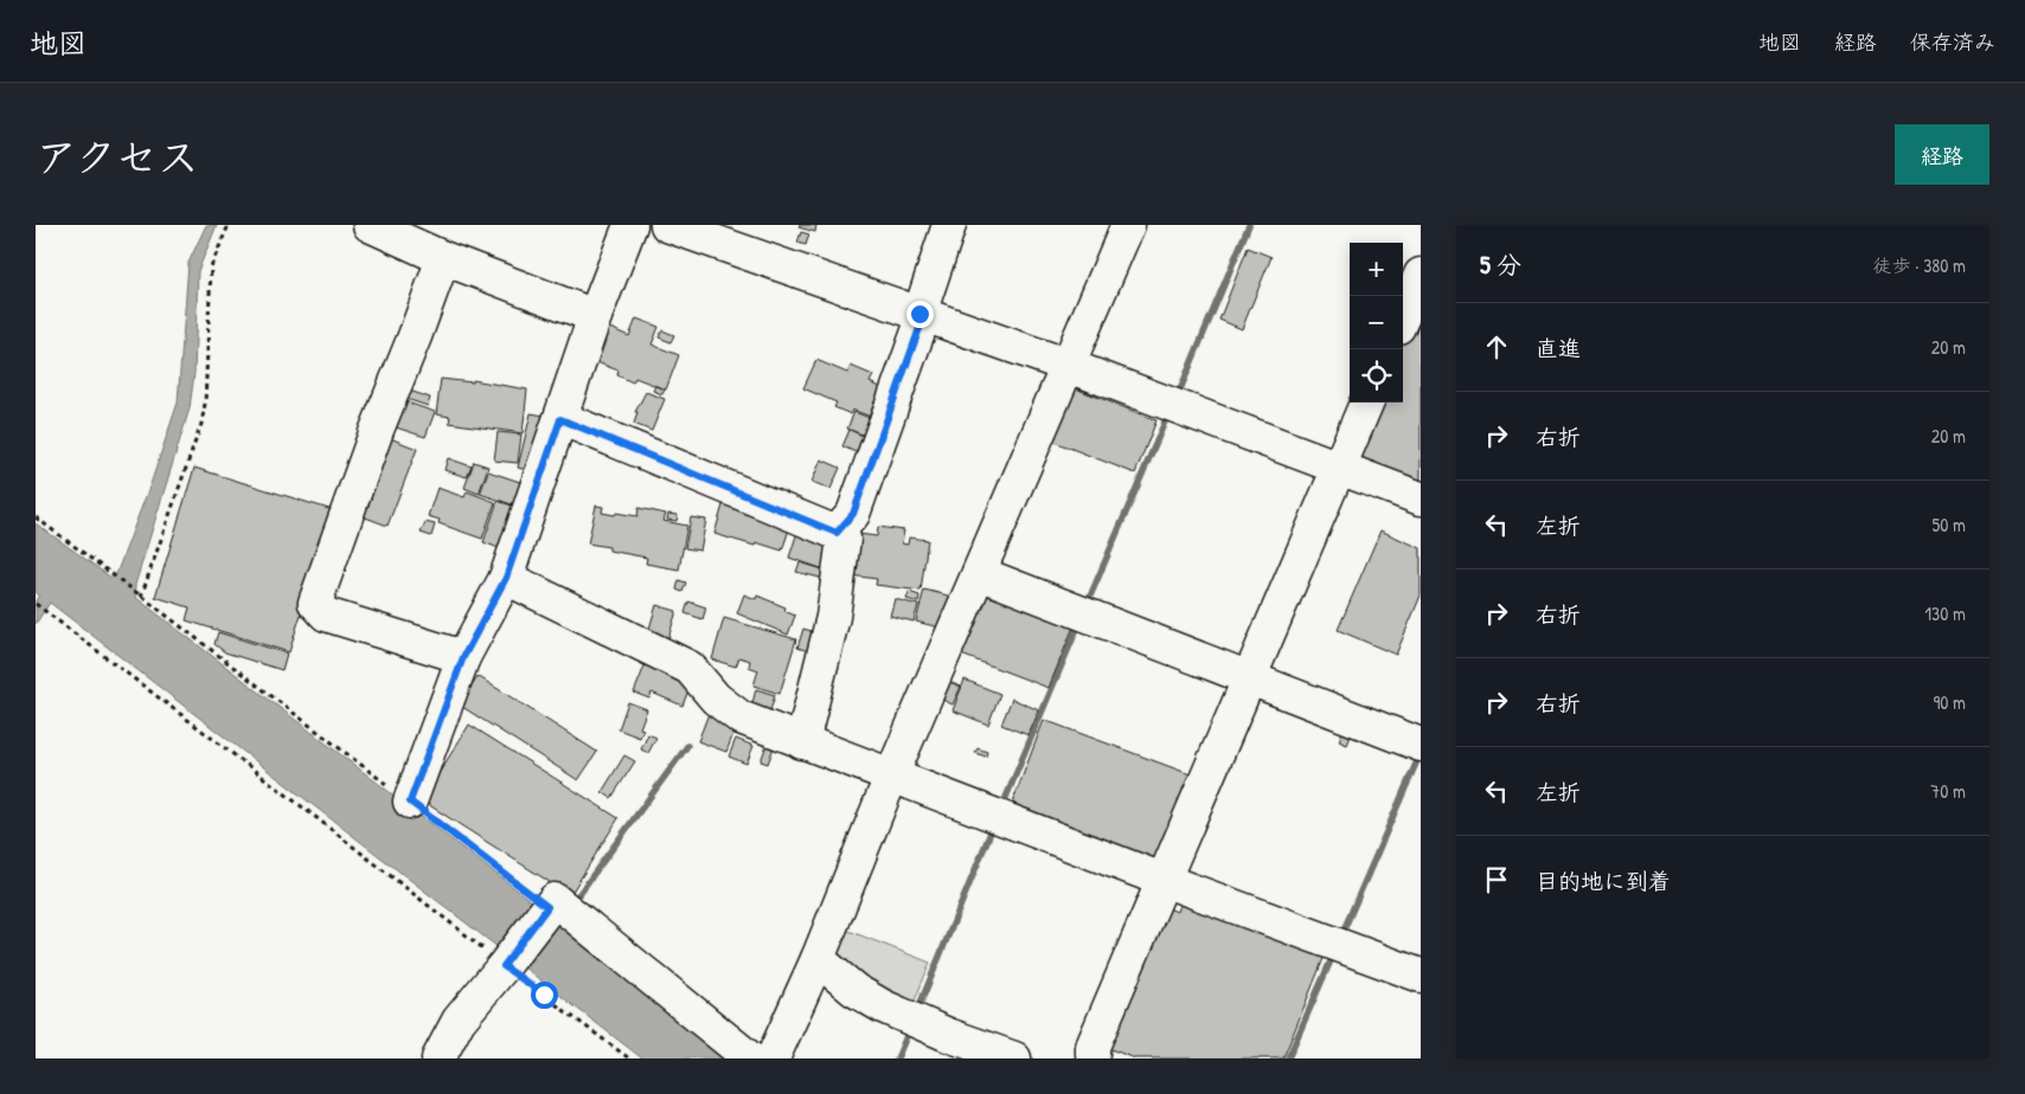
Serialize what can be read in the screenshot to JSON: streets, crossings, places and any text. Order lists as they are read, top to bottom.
{
  "page": {
    "header": "地図",
    "nav": ["地図", "経路", "保存済み"],
    "title": "アクセス",
    "buttons": "経路",
    "heading": ["5 分", "徒歩 · 380 m"],
    "map_buttons": ["+", "−"],
    "list": [
      ["直進", "20 m"],
      ["右折", "20 m"],
      ["左折", "50 m"],
      ["右折", "130 m"],
      ["右折", "90 m"],
      ["左折", "70 m"],
      "目的地に到着"
    ]
  }
}
